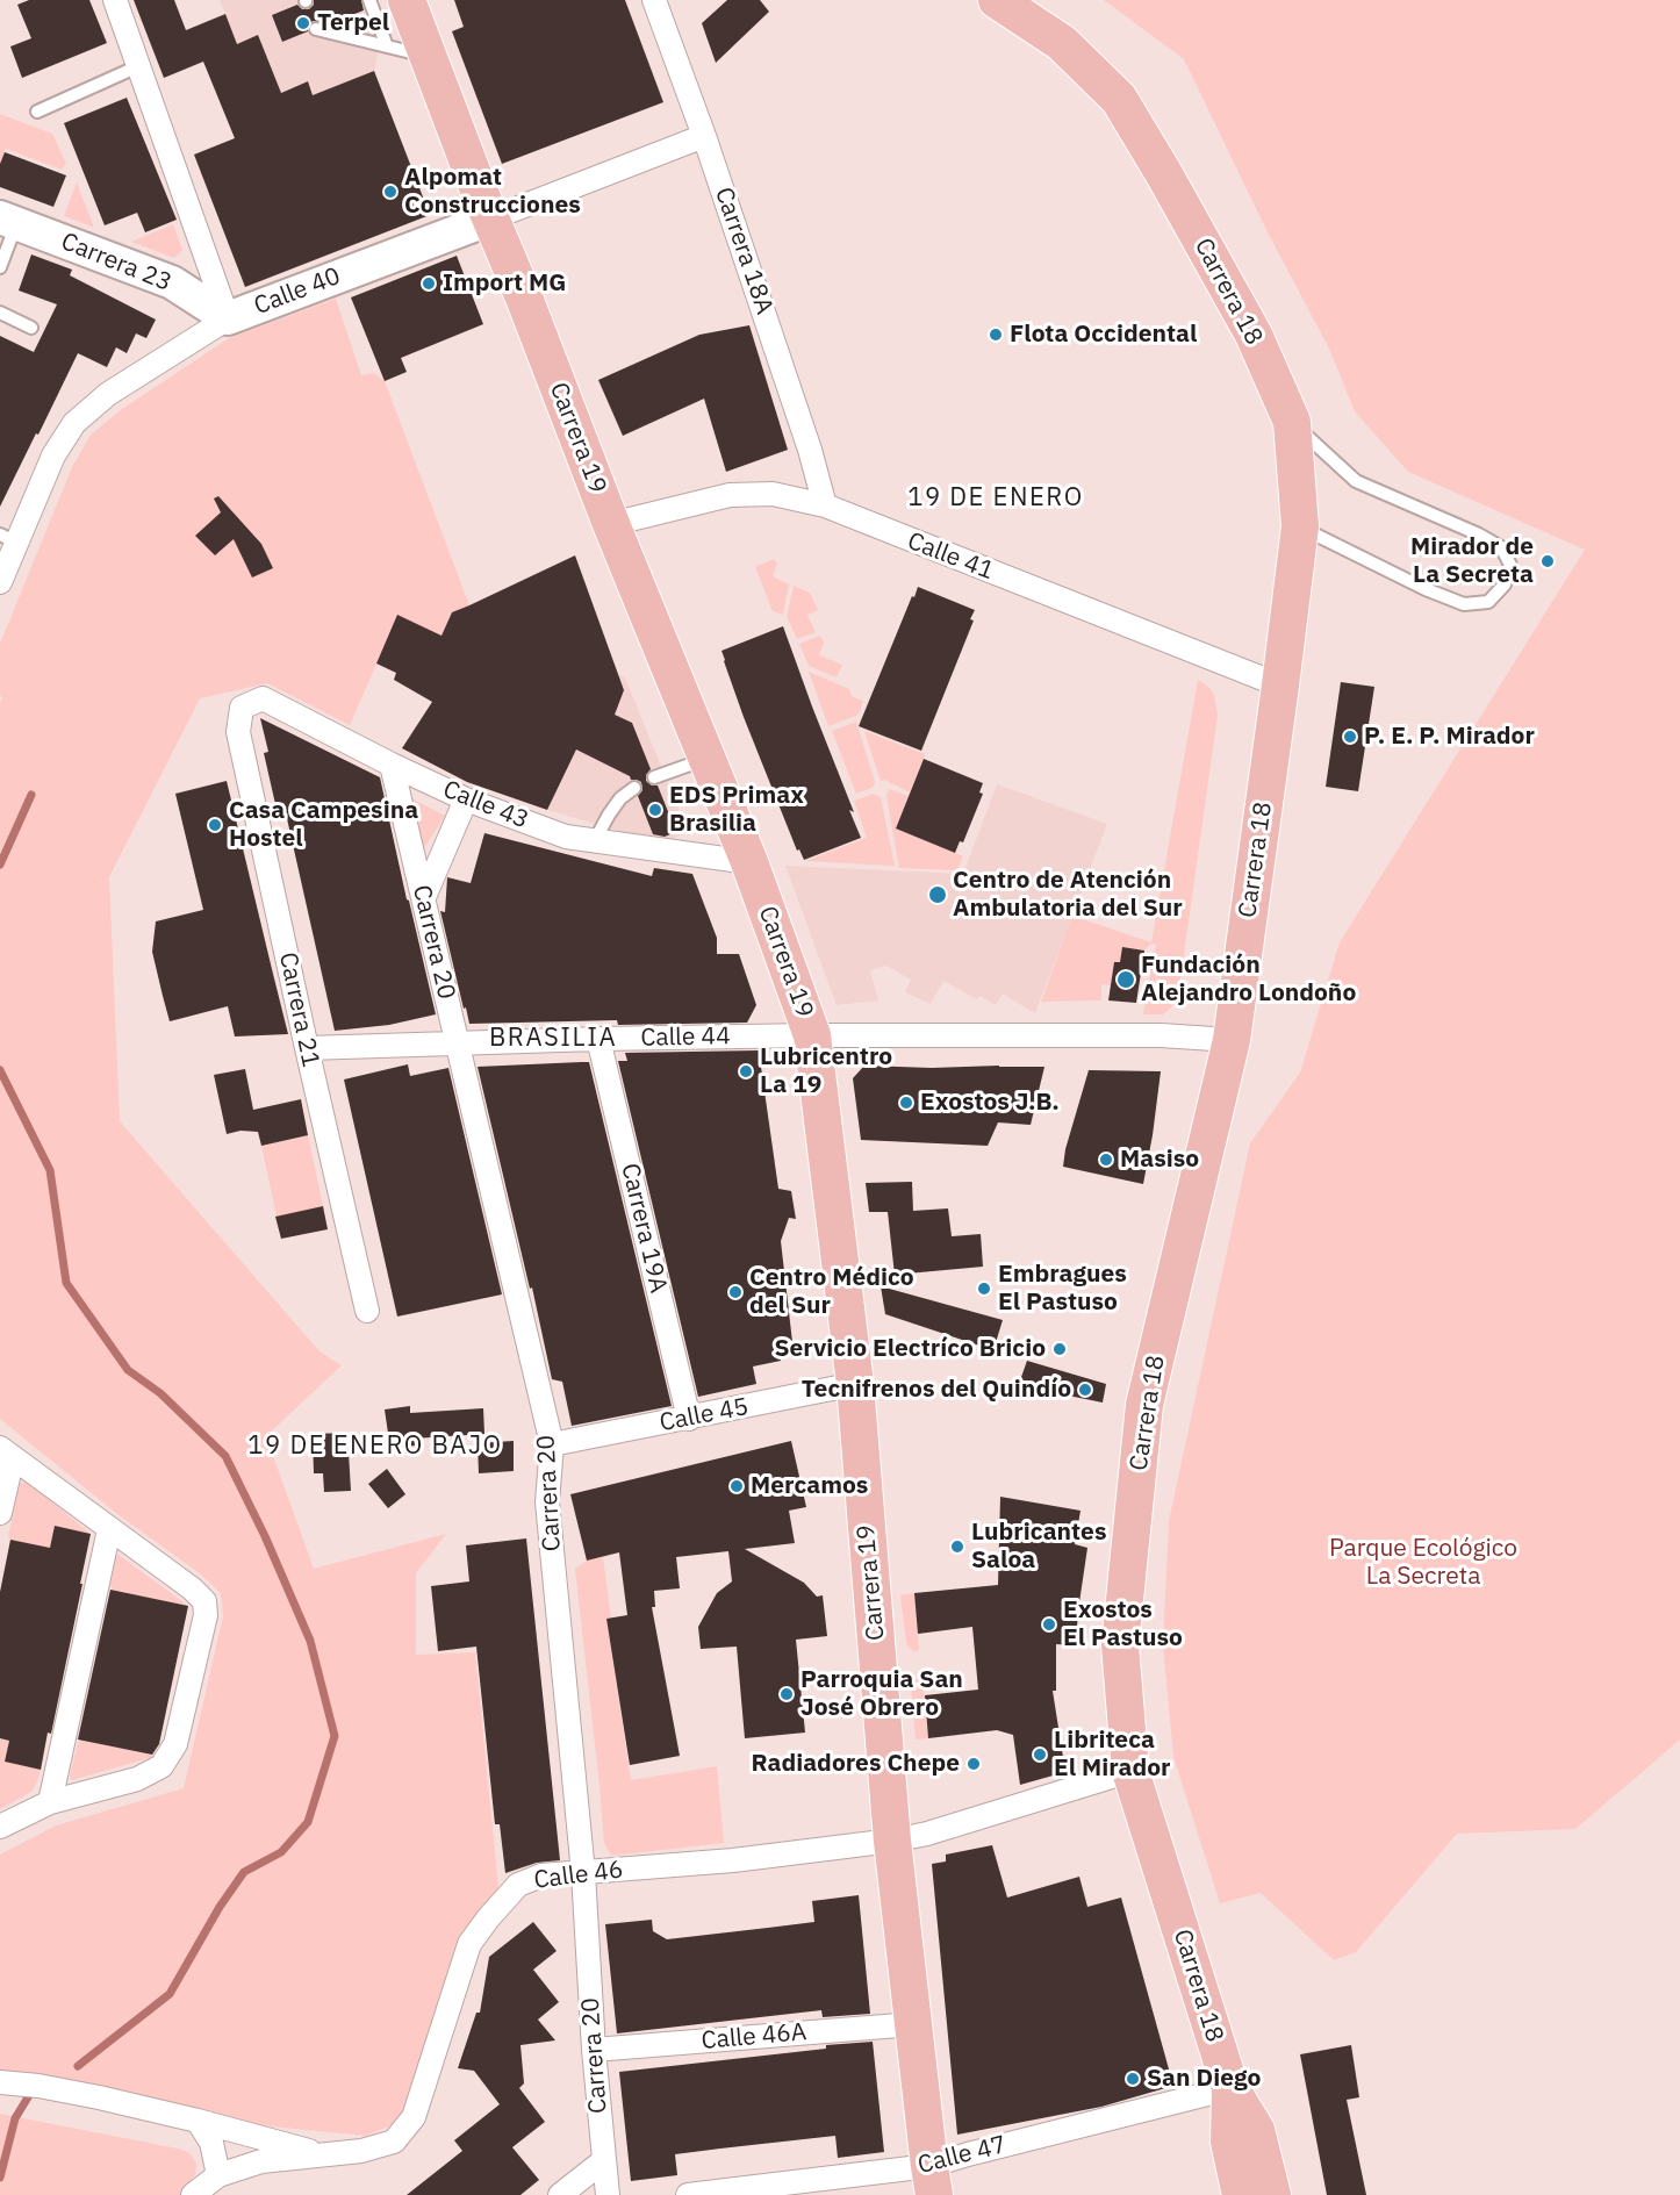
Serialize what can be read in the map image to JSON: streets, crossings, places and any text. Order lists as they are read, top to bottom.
{
  "streets": {
    "main road": ["Carrera 18", "Carrera 19"],
    "street": [
      "Carrera 18A",
      "Carrera 23",
      "Calle 40",
      "Calle 41",
      "Calle 43",
      "Carrera 20",
      "Carrera 21",
      "Calle 44",
      "Carrera 19A",
      "Calle 45",
      "Calle 46",
      "Calle 46A",
      "Calle 47"
    ]
  },
  "crossings": [
    ["Carrera 18A", "Calle 40"],
    ["Carrera 18A", "Calle 41"],
    ["Carrera 23", "Calle 40"],
    ["Calle 40", "Carrera 19"],
    ["Carrera 18", "Calle 41"],
    ["Carrera 18", "Calle 44"],
    ["Carrera 18", "Calle 46"],
    ["Carrera 18", "Calle 47"],
    ["Carrera 19", "Calle 41"],
    ["Carrera 19", "Calle 43"],
    ["Carrera 19", "Calle 44"],
    ["Carrera 19", "Calle 45"],
    ["Carrera 19", "Calle 46"],
    ["Carrera 19", "Calle 46A"],
    ["Carrera 19", "Calle 47"],
    ["Calle 43", "Carrera 20"],
    ["Calle 43", "Carrera 21"],
    ["Carrera 20", "Calle 44"],
    ["Carrera 20", "Calle 45"],
    ["Carrera 20", "Calle 46"],
    ["Carrera 20", "Calle 46A"],
    ["Carrera 21", "Calle 44"],
    ["Calle 44", "Carrera 19A"],
    ["Carrera 19A", "Calle 45"]
  ],
  "districts": ["19 DE ENERO", "BRASILIA", "19 DE ENERO BAJO"],
  "parks": ["Parque Ecológico La Secreta"],
  "places": [
    "Terpel",
    "Alpomat Construcciones",
    "Import MG",
    "Flota Occidental",
    "Mirador de La Secreta",
    "P. E. P. Mirador",
    "EDS Primax Brasilia",
    "Casa Campesina Hostel",
    "Centro de Atención Ambulatoria del Sur",
    "Fundación Alejandro Londoño",
    "Lubricentro La 19",
    "Exostos J.B.",
    "Masiso",
    "Embragues El Pastuso",
    "Centro Médico del Sur",
    "Servicio Electríco Bricio",
    "Tecnifrenos del Quindío",
    "Mercamos",
    "Lubricantes Saloa",
    "Exostos El Pastuso",
    "Parroquia San José Obrero",
    "Libriteca El Mirador",
    "Radiadores Chepe",
    "San Diego"
  ]
}
